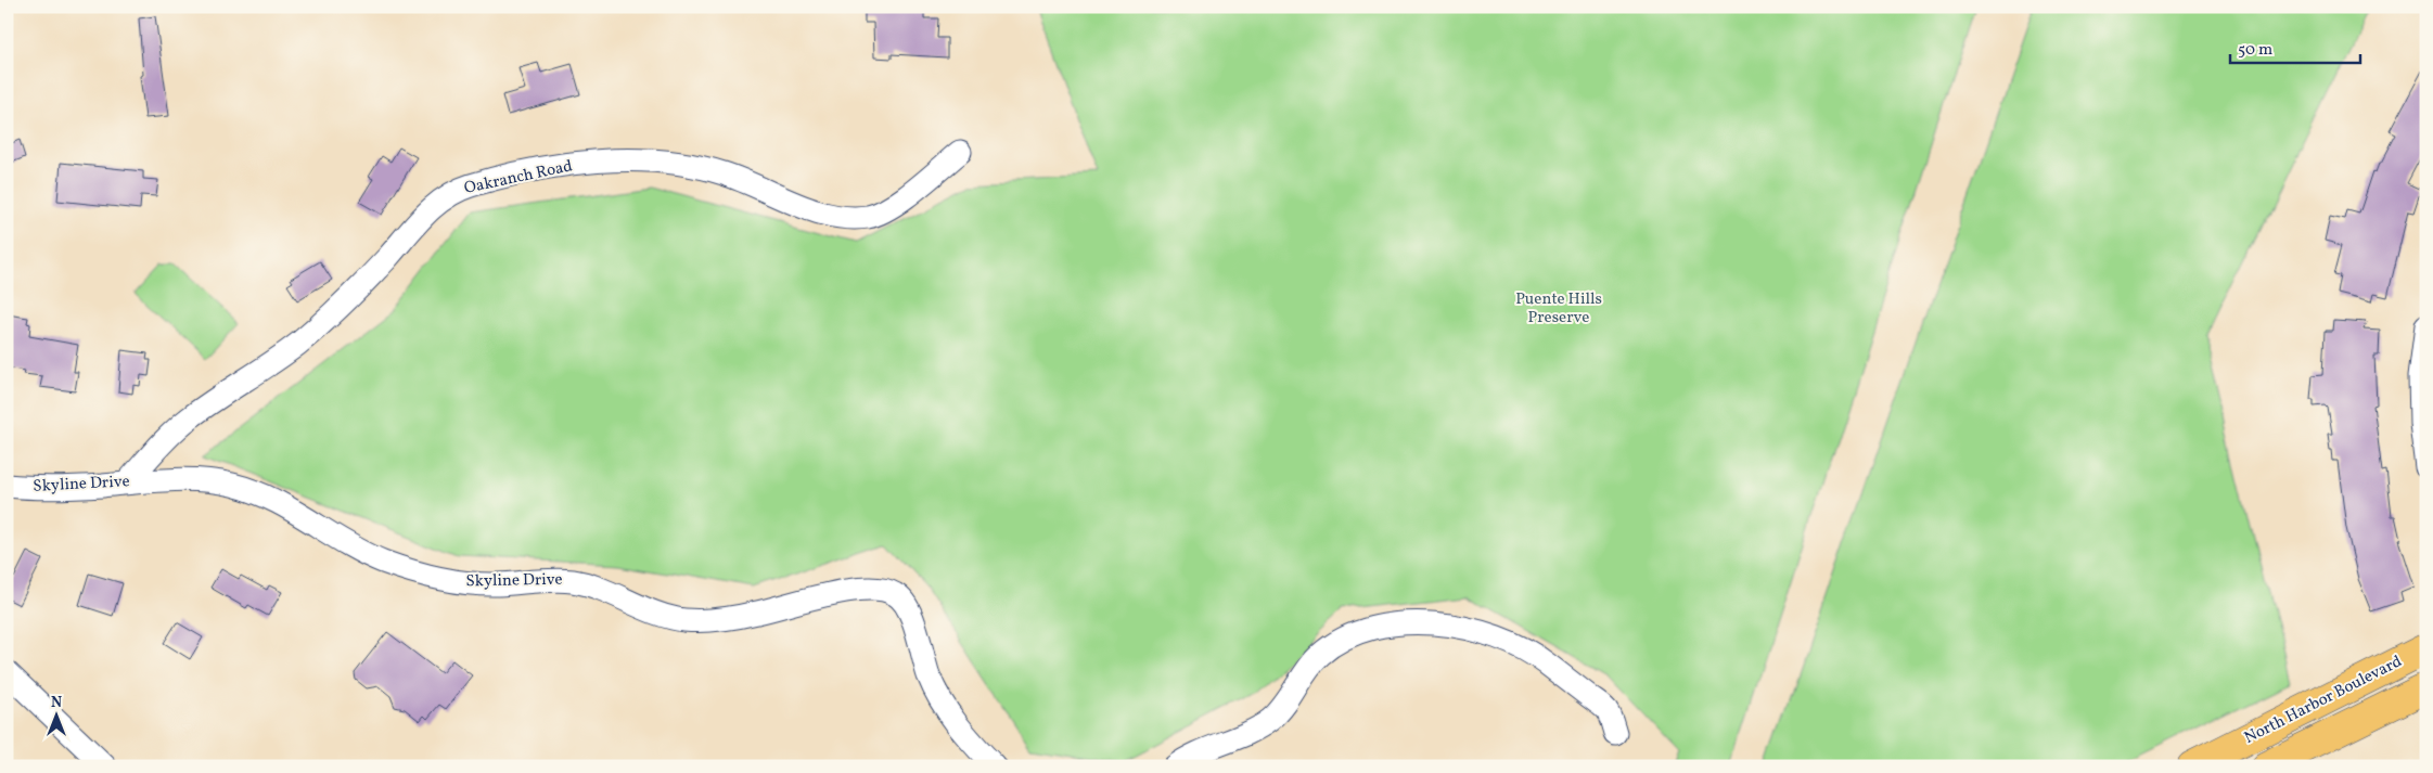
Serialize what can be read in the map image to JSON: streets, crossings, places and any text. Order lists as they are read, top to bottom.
{
  "streets": {
    "main road": ["North Harbor Boulevard"],
    "street": ["Oakranch Road", "Skyline Drive"]
  },
  "crossings": [
    ["Oakranch Road", "Skyline Drive"]
  ],
  "parks": ["Puente Hills Preserve"],
  "scale_bar": "50 m",
  "north": "top"
}
